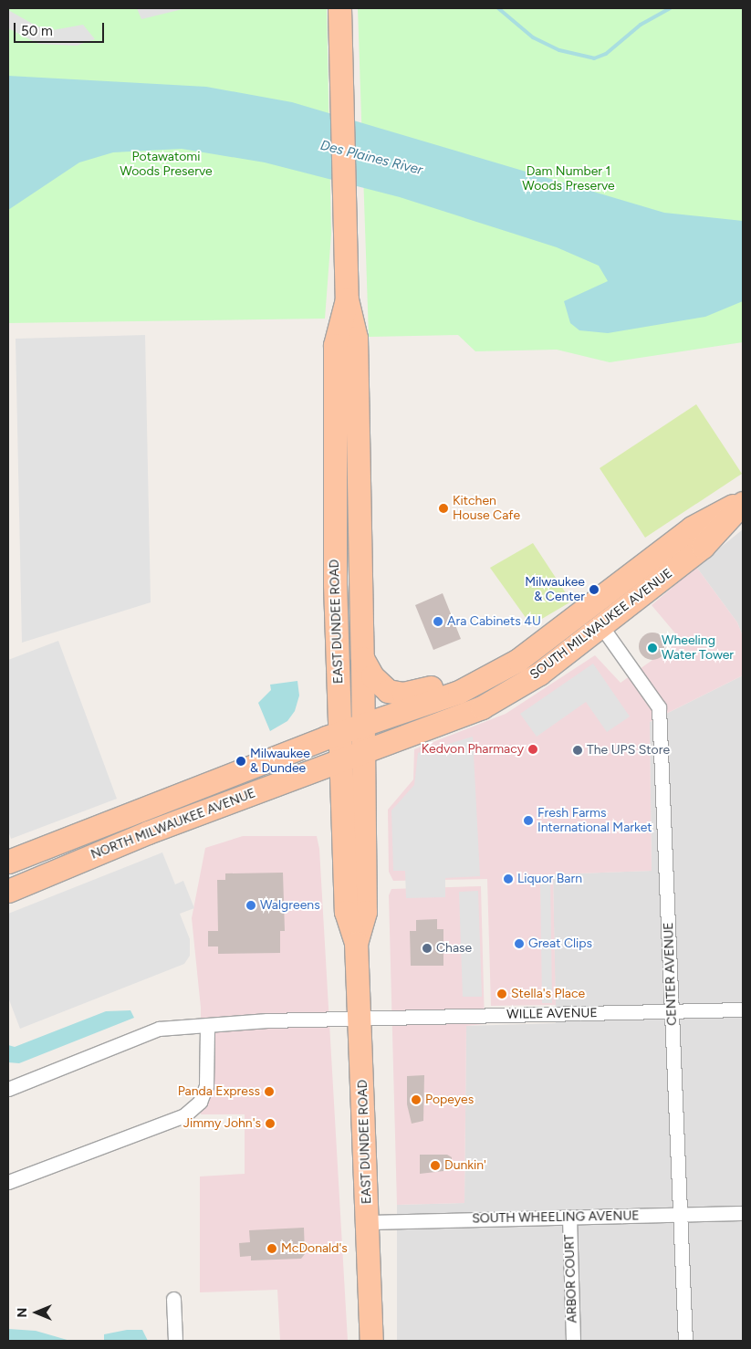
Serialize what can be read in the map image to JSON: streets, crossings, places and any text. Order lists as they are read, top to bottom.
{
  "streets": {
    "main road": ["EAST DUNDEE ROAD", "SOUTH MILWAUKEE AVENUE", "NORTH MILWAUKEE AVENUE"],
    "street": [
      "CENTER AVENUE",
      "WILLE AVENUE",
      "SOUTH WHEELING AVENUE",
      "ARBOR COURT"
    ]
  },
  "crossings": [
    ["EAST DUNDEE ROAD", "SOUTH MILWAUKEE AVENUE"],
    ["EAST DUNDEE ROAD", "NORTH MILWAUKEE AVENUE"],
    ["EAST DUNDEE ROAD", "WILLE AVENUE"],
    ["EAST DUNDEE ROAD", "SOUTH WHEELING AVENUE"],
    ["SOUTH MILWAUKEE AVENUE", "NORTH MILWAUKEE AVENUE"],
    ["SOUTH MILWAUKEE AVENUE", "CENTER AVENUE"],
    ["CENTER AVENUE", "WILLE AVENUE"],
    ["CENTER AVENUE", "SOUTH WHEELING AVENUE"],
    ["SOUTH WHEELING AVENUE", "ARBOR COURT"]
  ],
  "water": ["Des Plaines River"],
  "parks": ["Potawatomi Woods Preserve", "Dam Number 1 Woods Preserve"],
  "places": [
    "Kitchen House Cafe",
    "Milwaukee & Center",
    "Ara Cabinets 4U",
    "Wheeling Water Tower",
    "Kedvon Pharmacy",
    "The UPS Store",
    "Milwaukee & Dundee",
    "Fresh Farms International Market",
    "Liquor Barn",
    "Walgreens",
    "Great Clips",
    "Chase",
    "Stella's Place",
    "Panda Express",
    "Popeyes",
    "Jimmy John's",
    "Dunkin'",
    "McDonald's"
  ],
  "scale_bar": "50 m",
  "north": "left"
}
